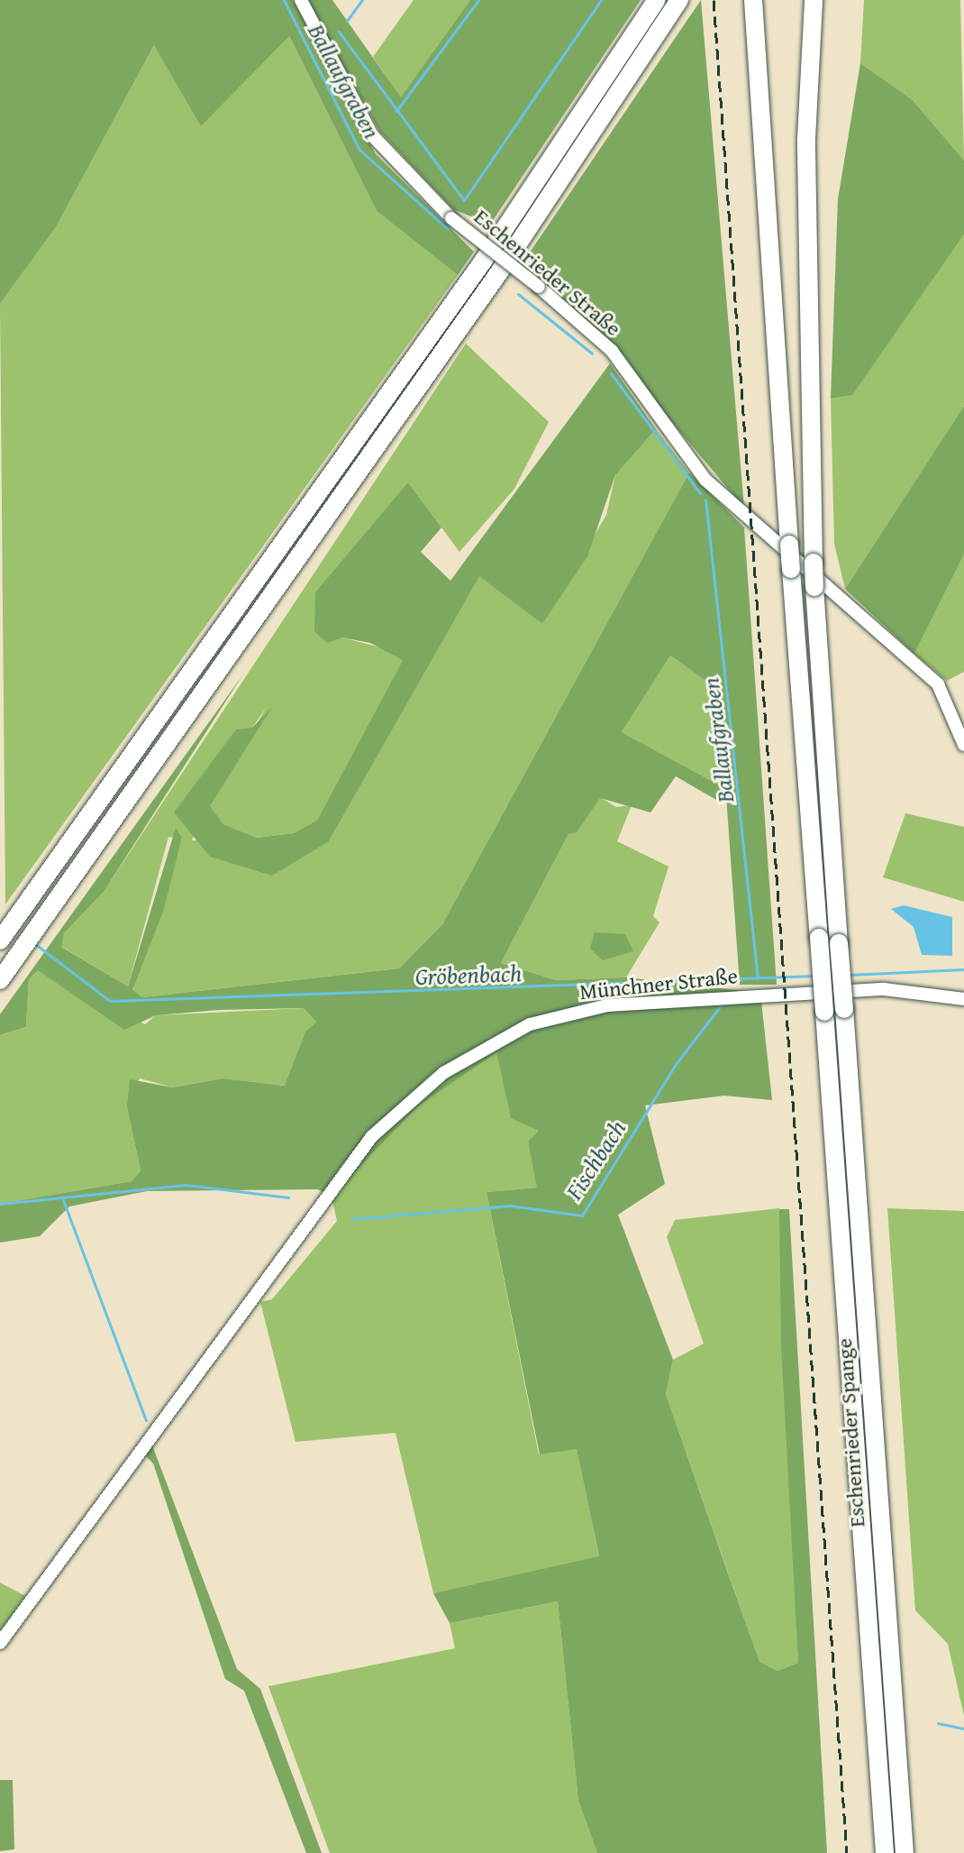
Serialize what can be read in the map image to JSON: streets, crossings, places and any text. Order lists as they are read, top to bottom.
{
  "streets": {
    "highway": ["Eschenrieder Spange"],
    "street": ["Eschenrieder Straße", "Münchner Straße"]
  },
  "water": ["Ballaufgraben", "Gröbenbach", "Fischbach"]
}
